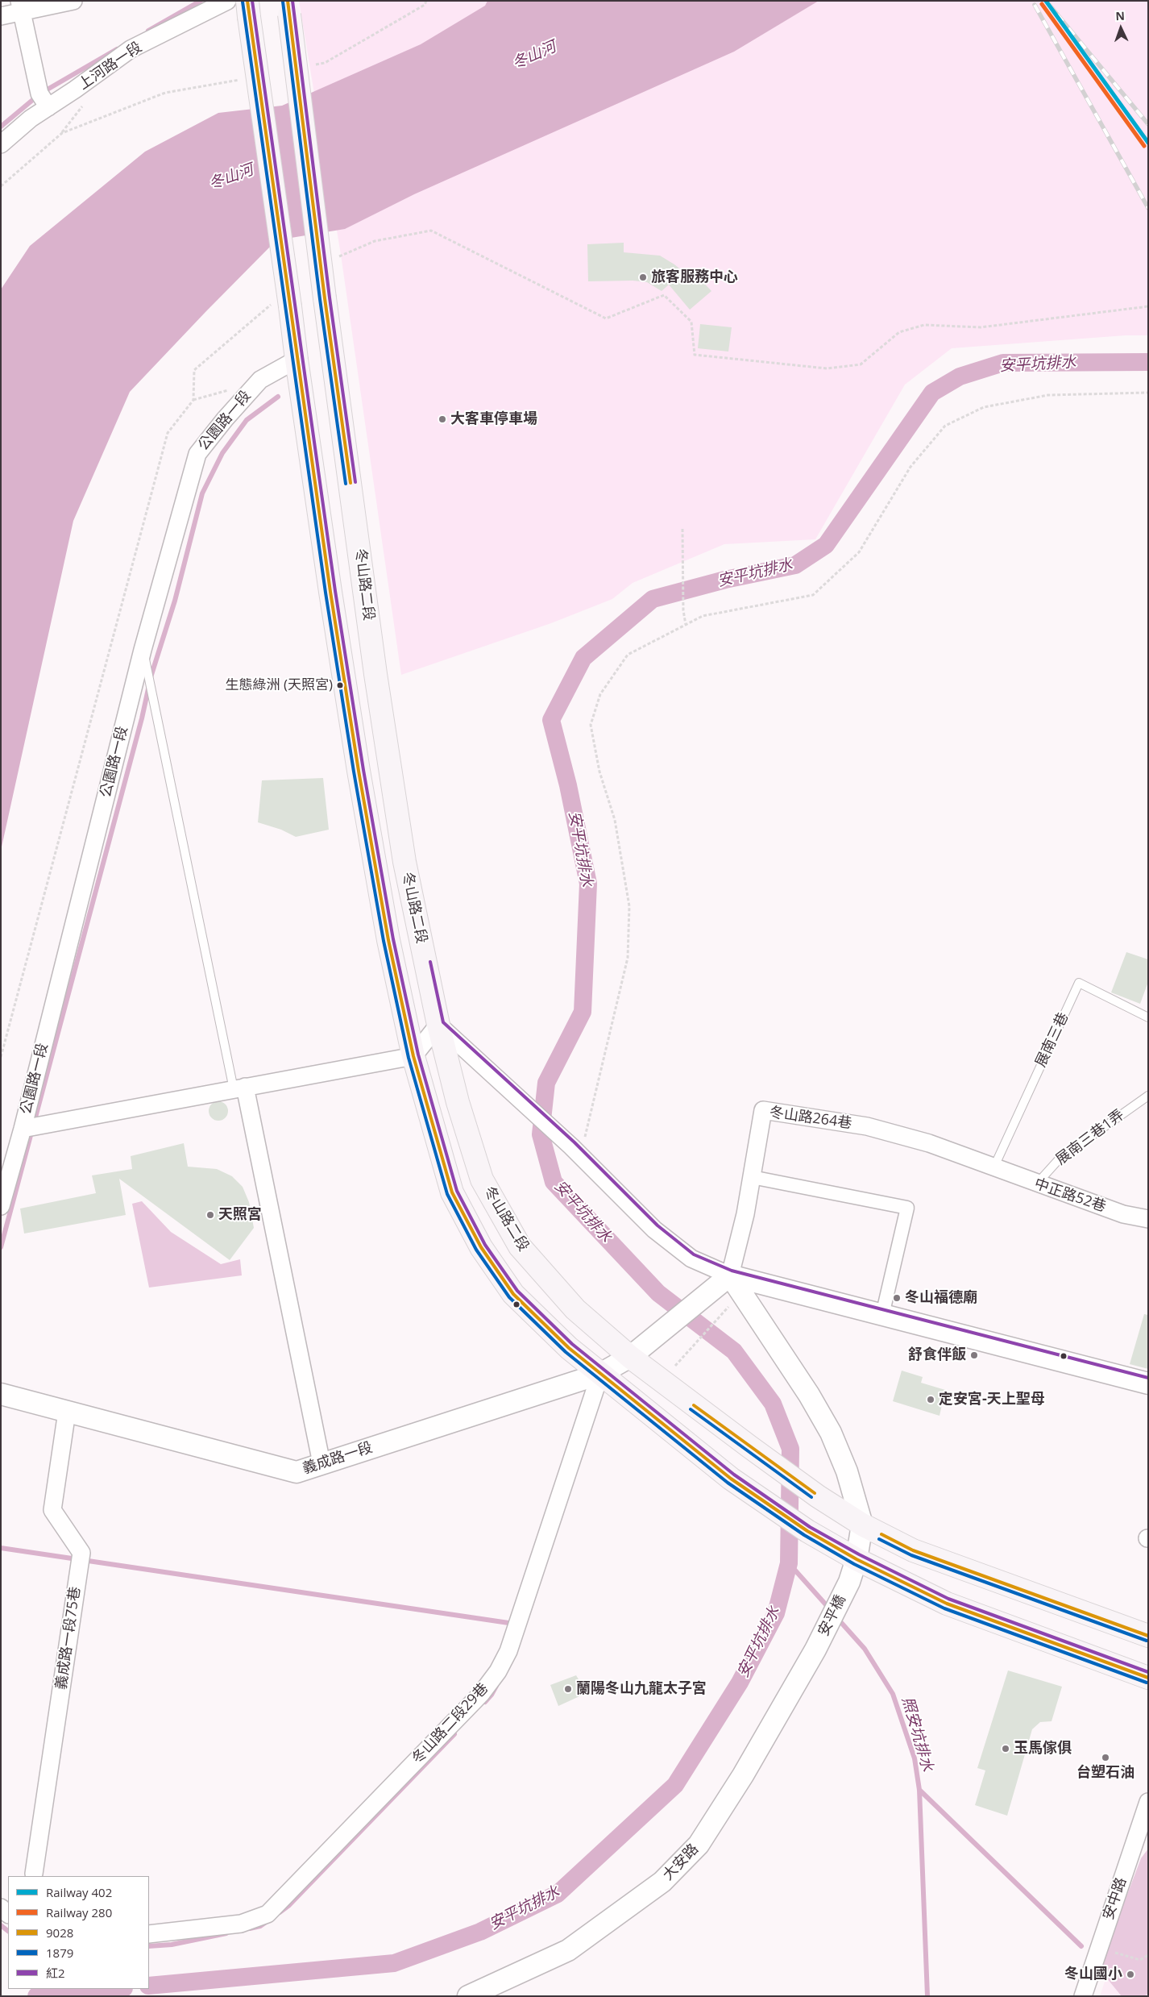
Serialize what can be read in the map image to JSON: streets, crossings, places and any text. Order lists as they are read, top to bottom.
{
  "streets": {
    "main road": ["冬山路二段"],
    "street": [
      "上河路一段",
      "公園路一段",
      "冬山路264巷",
      "中正路52巷",
      "義成路一段",
      "安平橋",
      "義成路一段75巷",
      "冬山路二段29巷",
      "大安路",
      "安中路"
    ],
    "lane": ["展南三巷", "展南三巷1弄"]
  },
  "crossings": [
    ["公園路一段", "冬山路二段"],
    ["冬山路二段", "義成路一段"],
    ["冬山路二段", "安平橋"],
    ["冬山路二段", "冬山路二段29巷"],
    ["展南三巷", "冬山路264巷"],
    ["展南三巷", "中正路52巷"],
    ["冬山路264巷", "中正路52巷"],
    ["冬山路264巷", "義成路一段"],
    ["展南三巷1弄", "中正路52巷"],
    ["義成路一段", "義成路一段75巷"],
    ["義成路一段", "冬山路二段29巷"],
    ["安平橋", "大安路"]
  ],
  "water": ["冬山河", "安平坑排水", "照安坑排水"],
  "places": [
    "旅客服務中心",
    "大客車停車場",
    "生態綠洲 (天照宮)",
    "天照宮",
    "冬山福德廟",
    "舒食伴飯",
    "定安宮-天上聖母",
    "蘭陽冬山九龍太子宮",
    "玉馬傢俱",
    "台塑石油",
    "冬山國小"
  ],
  "lines": [
    "rail line 402",
    "transit line 9028",
    "transit line 紅2",
    "transit line 1879",
    "rail line 280"
  ],
  "legend": [
    "Railway 402",
    "Railway 280",
    "9028",
    "1879",
    "紅2"
  ],
  "north": "top"
}
